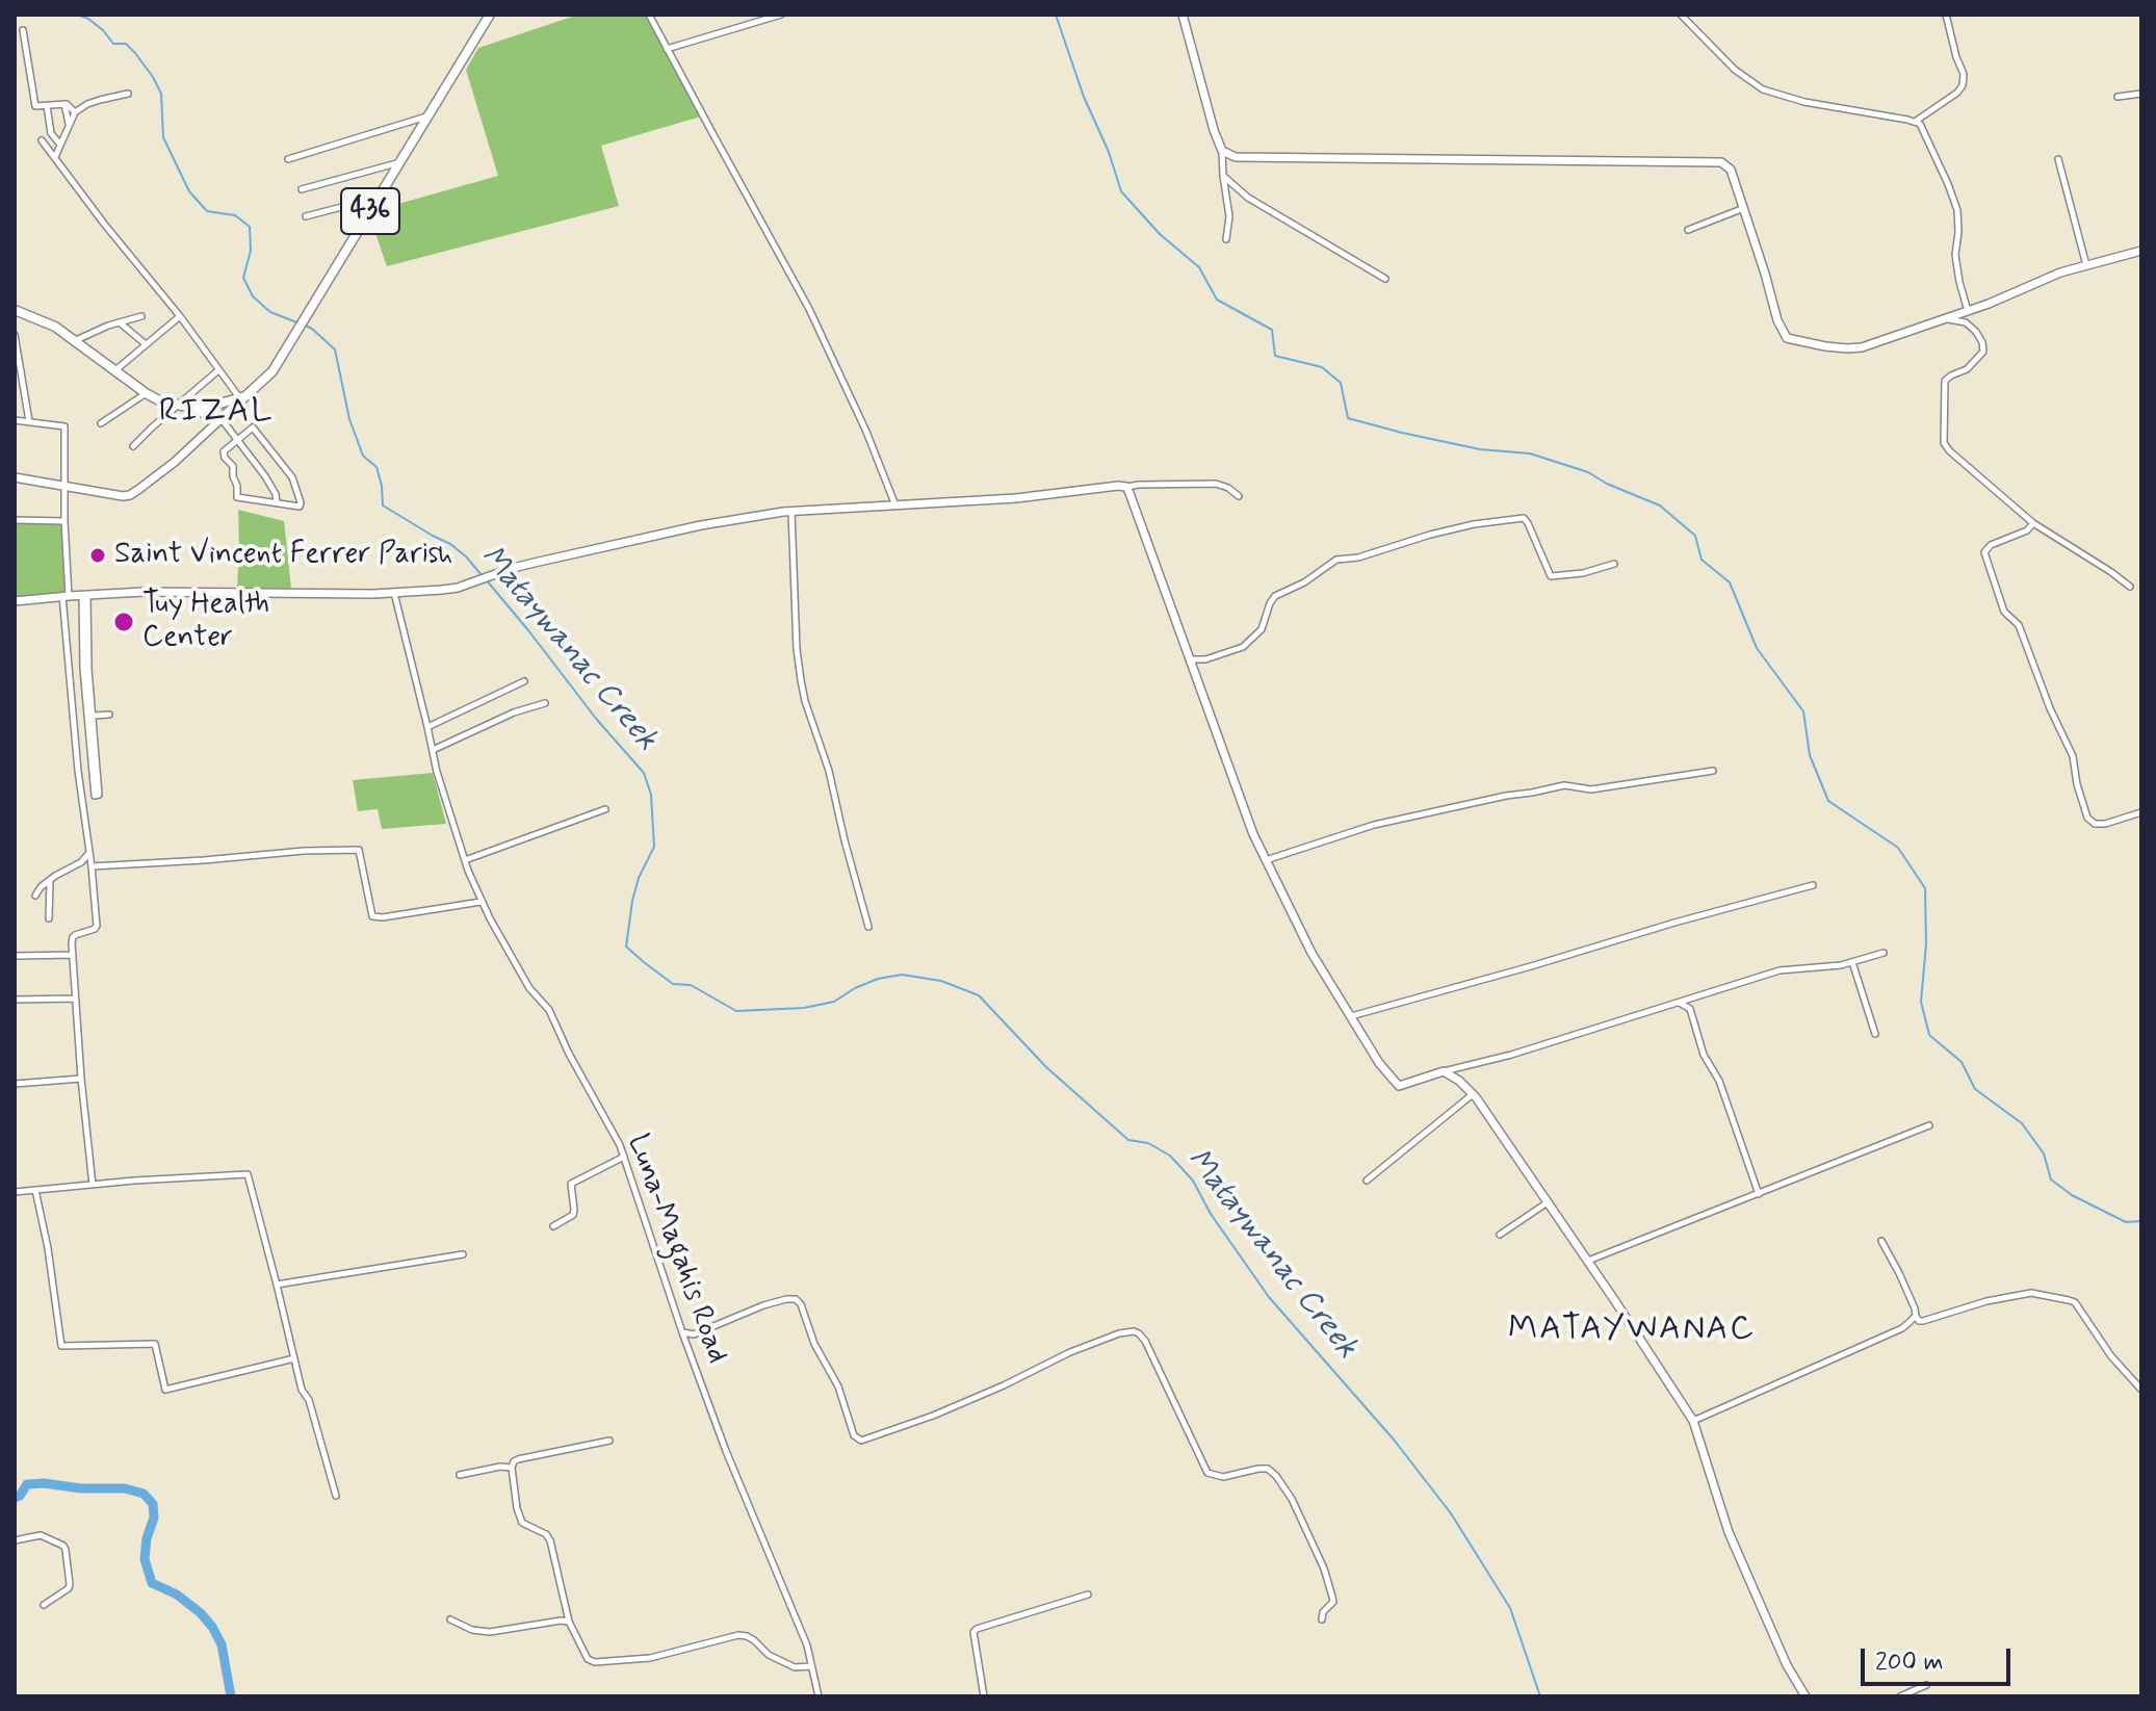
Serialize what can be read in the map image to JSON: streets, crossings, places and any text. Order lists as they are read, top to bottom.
{
  "streets": {
    "main road": ["436"],
    "street": ["Luna-Magahis Road"]
  },
  "districts": ["RIZAL", "MATAYWANAC"],
  "water": ["Mataywanac Creek"],
  "places": ["Saint Vincent Ferrer Parish", "Tuy Health Center"],
  "scale_bar": "200 m"
}
